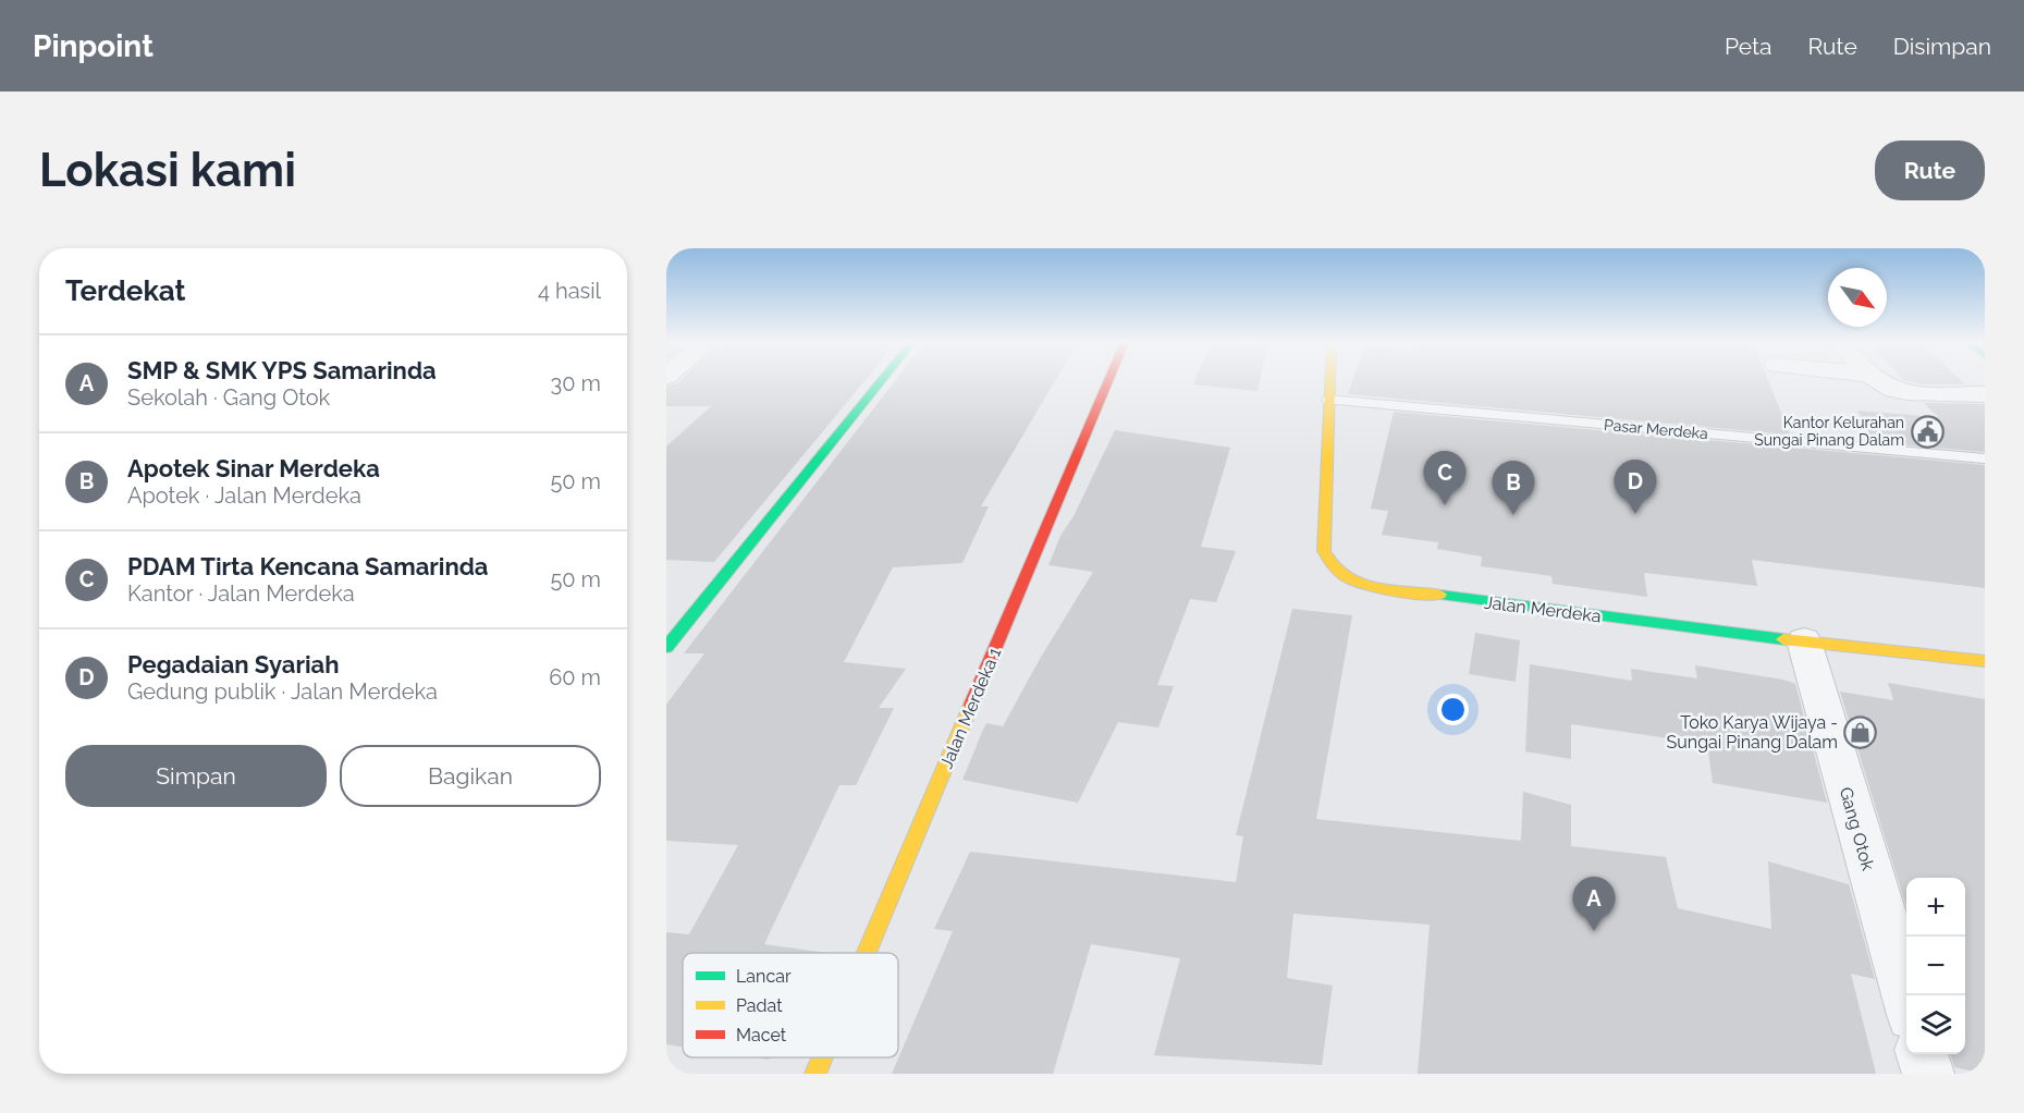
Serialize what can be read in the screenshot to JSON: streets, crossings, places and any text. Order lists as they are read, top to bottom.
{
  "streets": {
    "street": ["Jalan Merdeka", "Jalan Merdeka 1", "Gang Otok"],
    "lane": ["Pasar Merdeka"]
  },
  "crossings": [
    ["Pasar Merdeka", "Jalan Merdeka"],
    ["Jalan Merdeka", "Gang Otok"]
  ],
  "places": {
    "public building": ["Kantor Kelurahan Sungai Pinang Dalam"],
    "shop": ["Toko Karya Wijaya - Sungai Pinang Dalam"]
  },
  "legend": ["Lancar", "Padat", "Macet"],
  "north": "bottom right",
  "page": {
    "header": "Pinpoint",
    "nav": ["Peta", "Rute", "Disimpan"],
    "buttons": [
      "Rute",
      ["Simpan", "Bagikan"]
    ],
    "title": "Lokasi kami",
    "heading": ["Terdekat", "4 hasil"],
    "list": [
      {
        "mark": "A",
        "name": "SMP & SMK YPS Samarinda",
        "note": "Sekolah · Gang Otok",
        "value": "30 m"
      },
      {
        "mark": "B",
        "name": "Apotek Sinar Merdeka",
        "note": "Apotek · Jalan Merdeka",
        "value": "50 m"
      },
      {
        "mark": "C",
        "name": "PDAM Tirta Kencana Samarinda",
        "note": "Kantor · Jalan Merdeka",
        "value": "50 m"
      },
      {
        "mark": "D",
        "name": "Pegadaian Syariah",
        "note": "Gedung publik · Jalan Merdeka",
        "value": "60 m"
      }
    ],
    "pins": [
      "C",
      "D",
      "B",
      "A"
    ],
    "map_buttons": ["+", "−"]
  }
}
